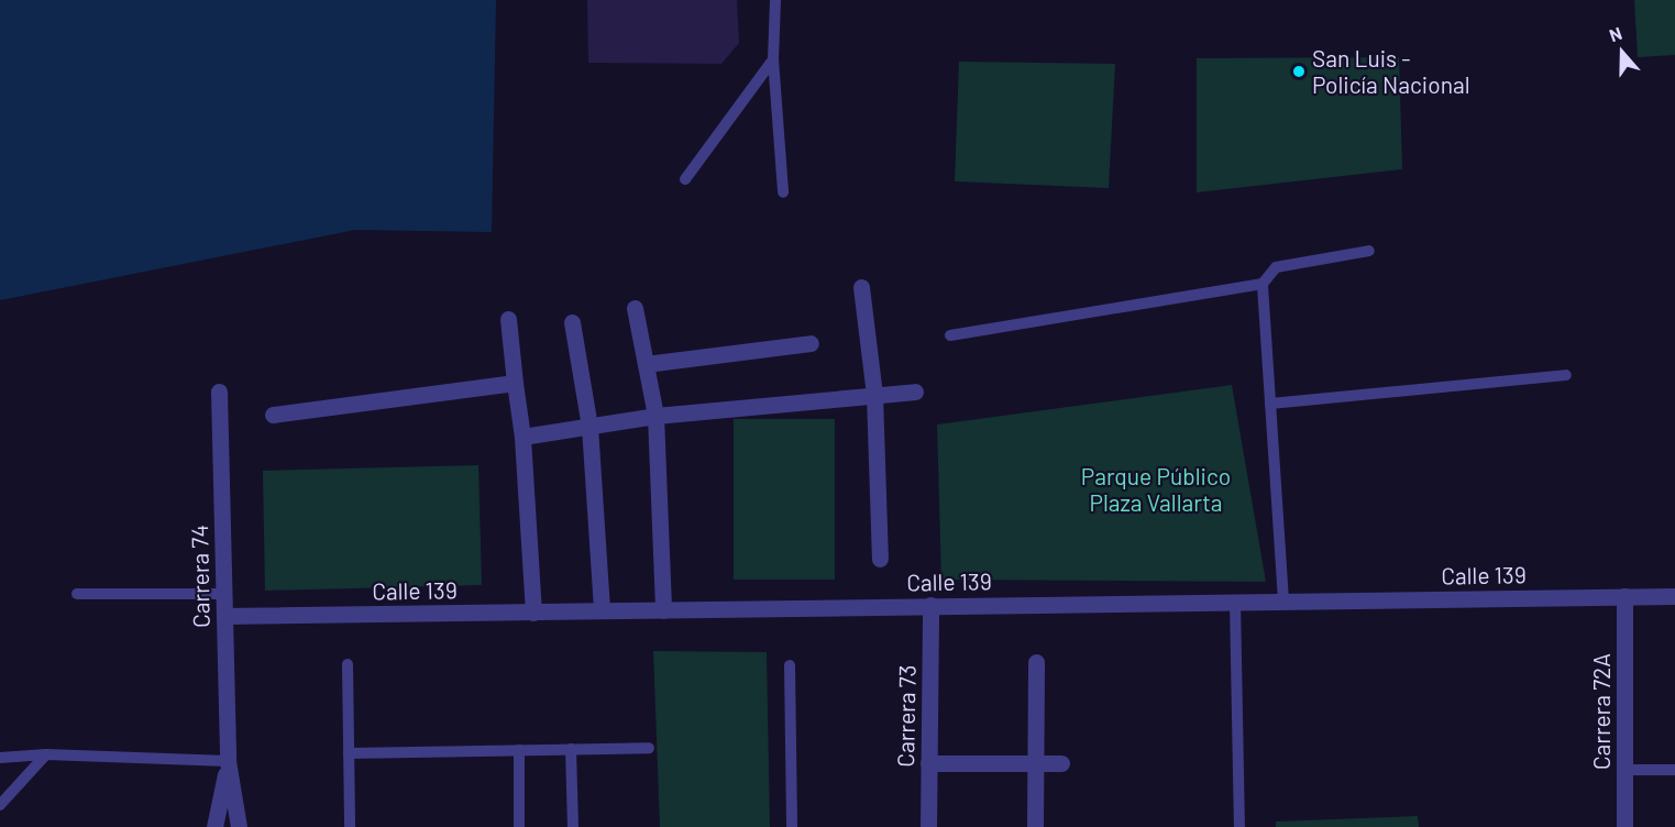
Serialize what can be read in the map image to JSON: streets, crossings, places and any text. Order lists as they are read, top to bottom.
{
  "streets": {
    "street": [
      "Calle 139",
      "Carrera 74",
      "Carrera 72A",
      "Carrera 73"
    ]
  },
  "crossings": [
    ["Calle 139", "Carrera 74"],
    ["Calle 139", "Carrera 72A"],
    ["Calle 139", "Carrera 73"]
  ],
  "parks": ["Parque Público Plaza Vallarta"],
  "places": ["San Luis - Policía Nacional"],
  "north": "top"
}
